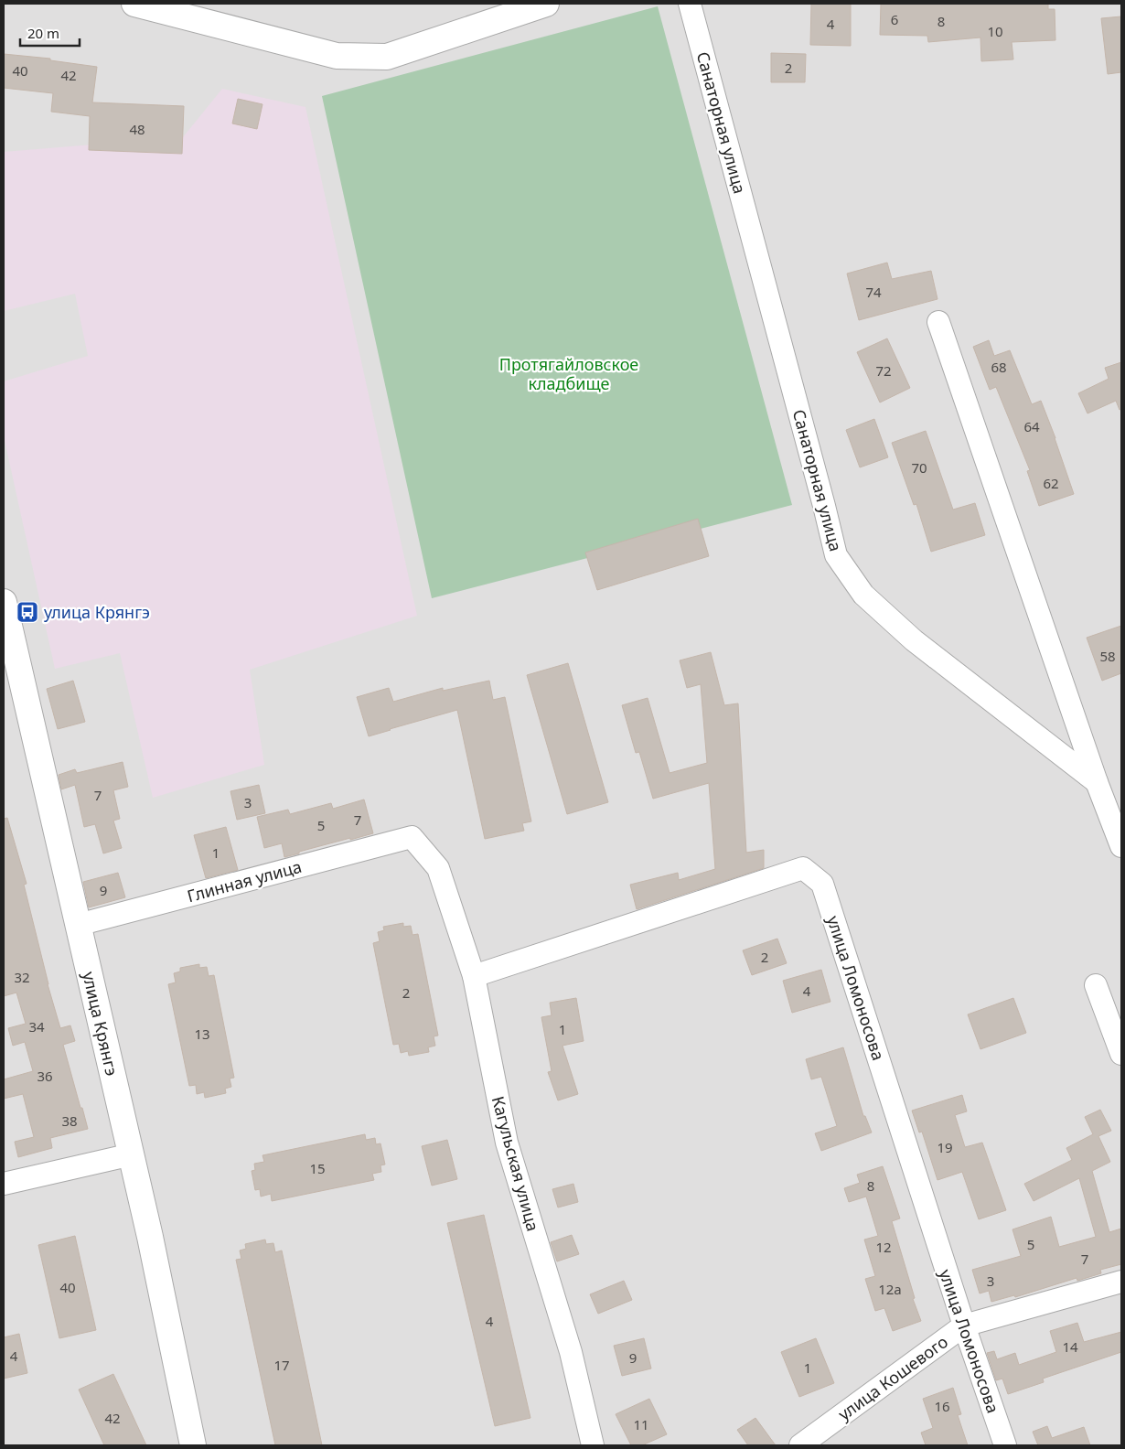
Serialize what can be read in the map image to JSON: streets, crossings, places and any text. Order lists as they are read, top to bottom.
{
  "streets": {
    "street": [
      "Санаторная улица",
      "Глинная улица",
      "улица Ломоносова",
      "улица Крянгэ",
      "Кагульская улица",
      "улица Кошевого"
    ]
  },
  "crossings": [
    ["Глинная улица", "улица Крянгэ"],
    ["Глинная улица", "Кагульская улица"],
    ["улица Ломоносова", "Кагульская улица"],
    ["улица Ломоносова", "улица Кошевого"]
  ],
  "parks": ["Протягайловское кладбище"],
  "places": {
    "bus stop": ["улица Крянгэ"]
  },
  "house_numbers": [
    "6",
    "8",
    "4",
    "10",
    "2",
    "40",
    "42",
    "48",
    "74",
    "68",
    "72",
    "64",
    "70",
    "62",
    "58",
    "7",
    "3",
    "7",
    "5",
    "1",
    "9",
    "2",
    "32",
    "4",
    "2",
    "34",
    "1",
    "13",
    "36",
    "38",
    "19",
    "15",
    "8",
    "5",
    "12",
    "7",
    "3",
    "40",
    "12a",
    "4",
    "14",
    "4",
    "9",
    "17",
    "1",
    "16",
    "42",
    "11"
  ],
  "scale_bar": "20 m"
}
